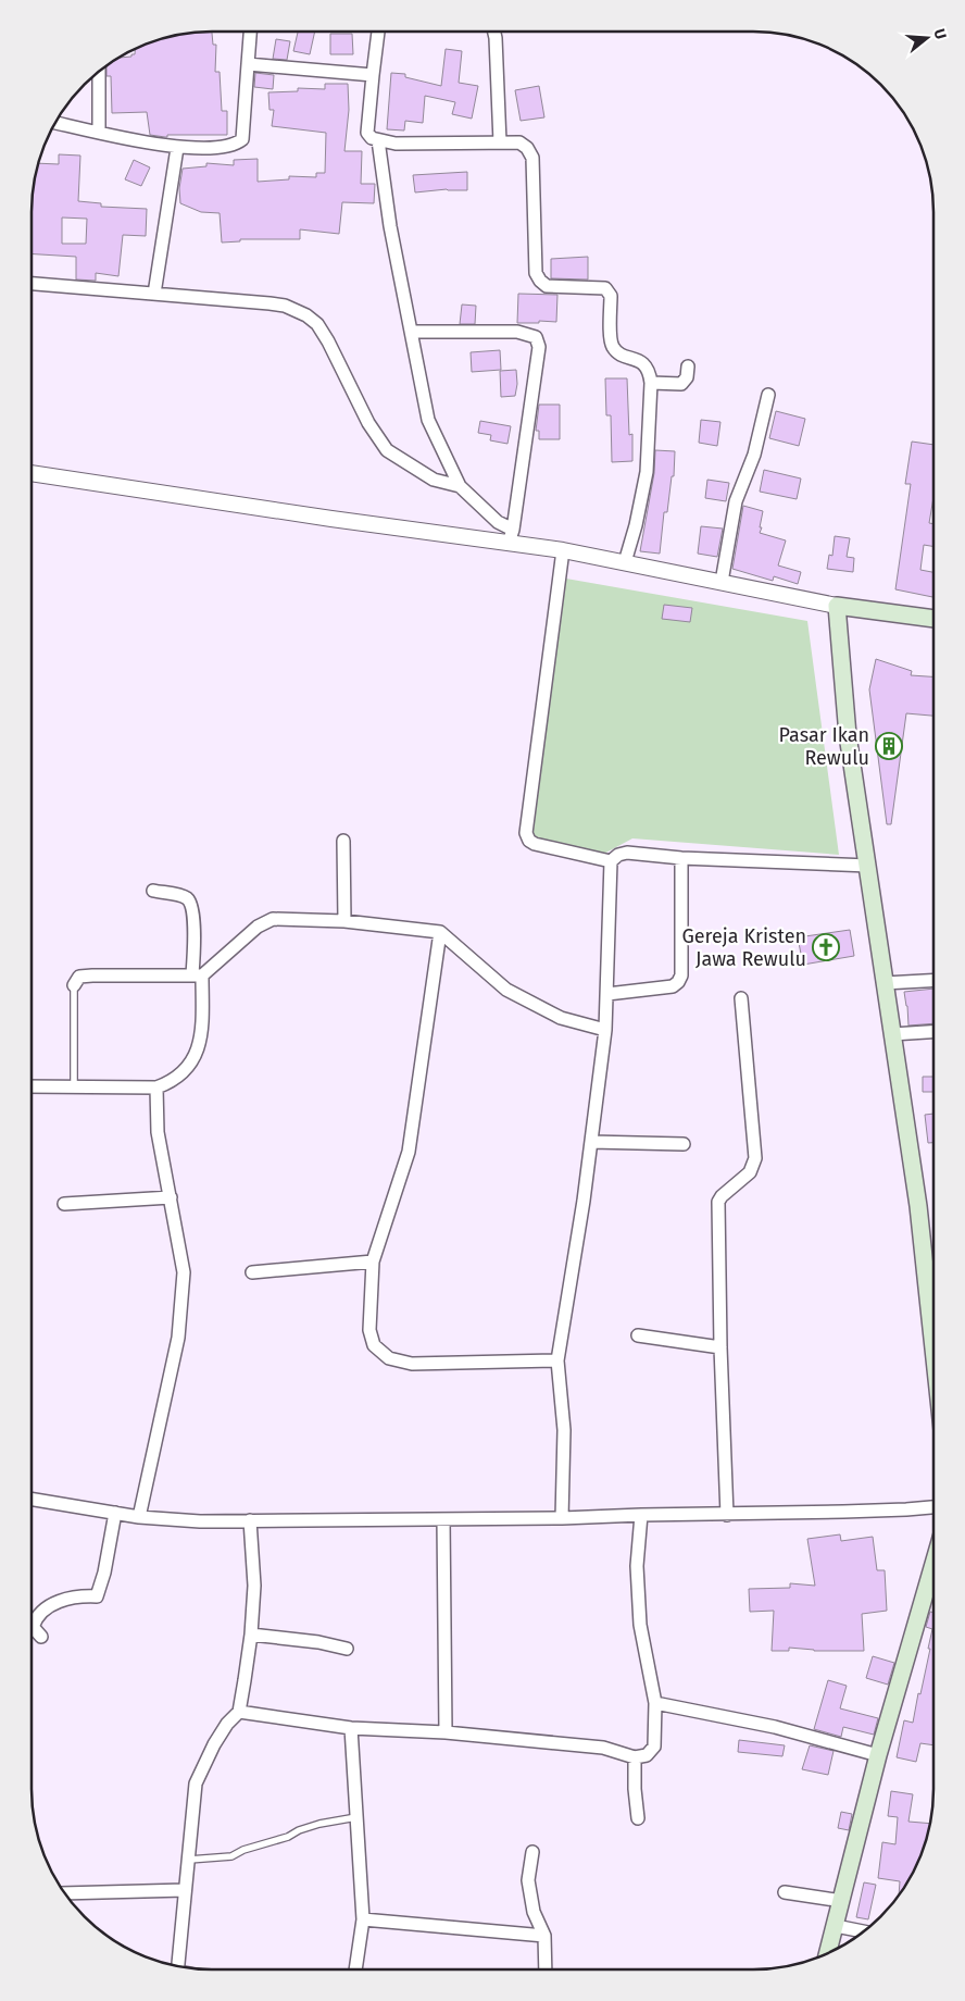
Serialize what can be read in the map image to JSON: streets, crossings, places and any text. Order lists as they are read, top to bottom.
{
  "places": {
    "building": ["Pasar Ikan Rewulu"],
    "church": ["Gereja Kristen Jawa Rewulu"]
  },
  "north": "right"
}
